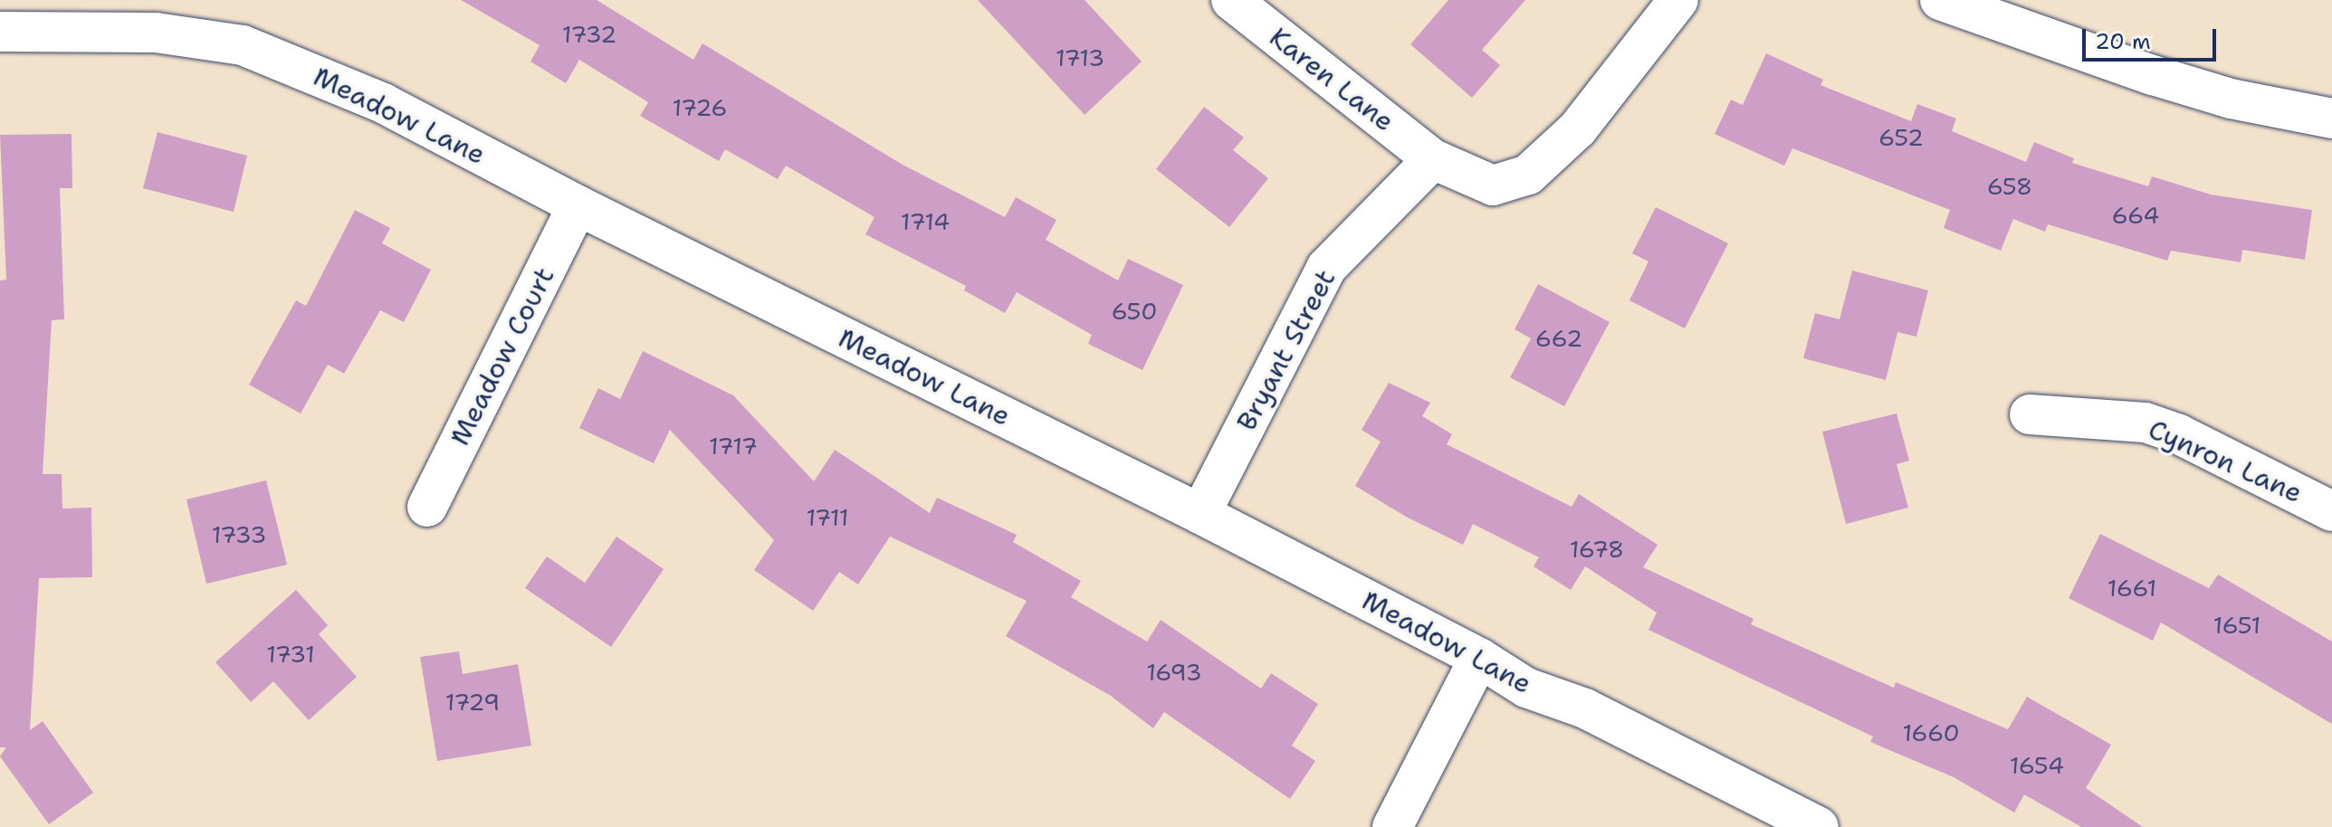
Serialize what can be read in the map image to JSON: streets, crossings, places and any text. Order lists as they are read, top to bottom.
{
  "streets": {
    "street": [
      "Karen Lane",
      "Meadow Lane",
      "Bryant Street",
      "Meadow Court",
      "Cynron Lane"
    ]
  },
  "crossings": [
    ["Karen Lane", "Bryant Street"],
    ["Meadow Lane", "Bryant Street"],
    ["Meadow Lane", "Meadow Court"]
  ],
  "house_numbers": [
    "1732",
    "1713",
    "1726",
    "652",
    "658",
    "664",
    "1714",
    "650",
    "662",
    "1717",
    "1711",
    "1733",
    "1678",
    "1661",
    "1651",
    "1731",
    "1693",
    "1729",
    "1660",
    "1654"
  ],
  "scale_bar": "20 m"
}
